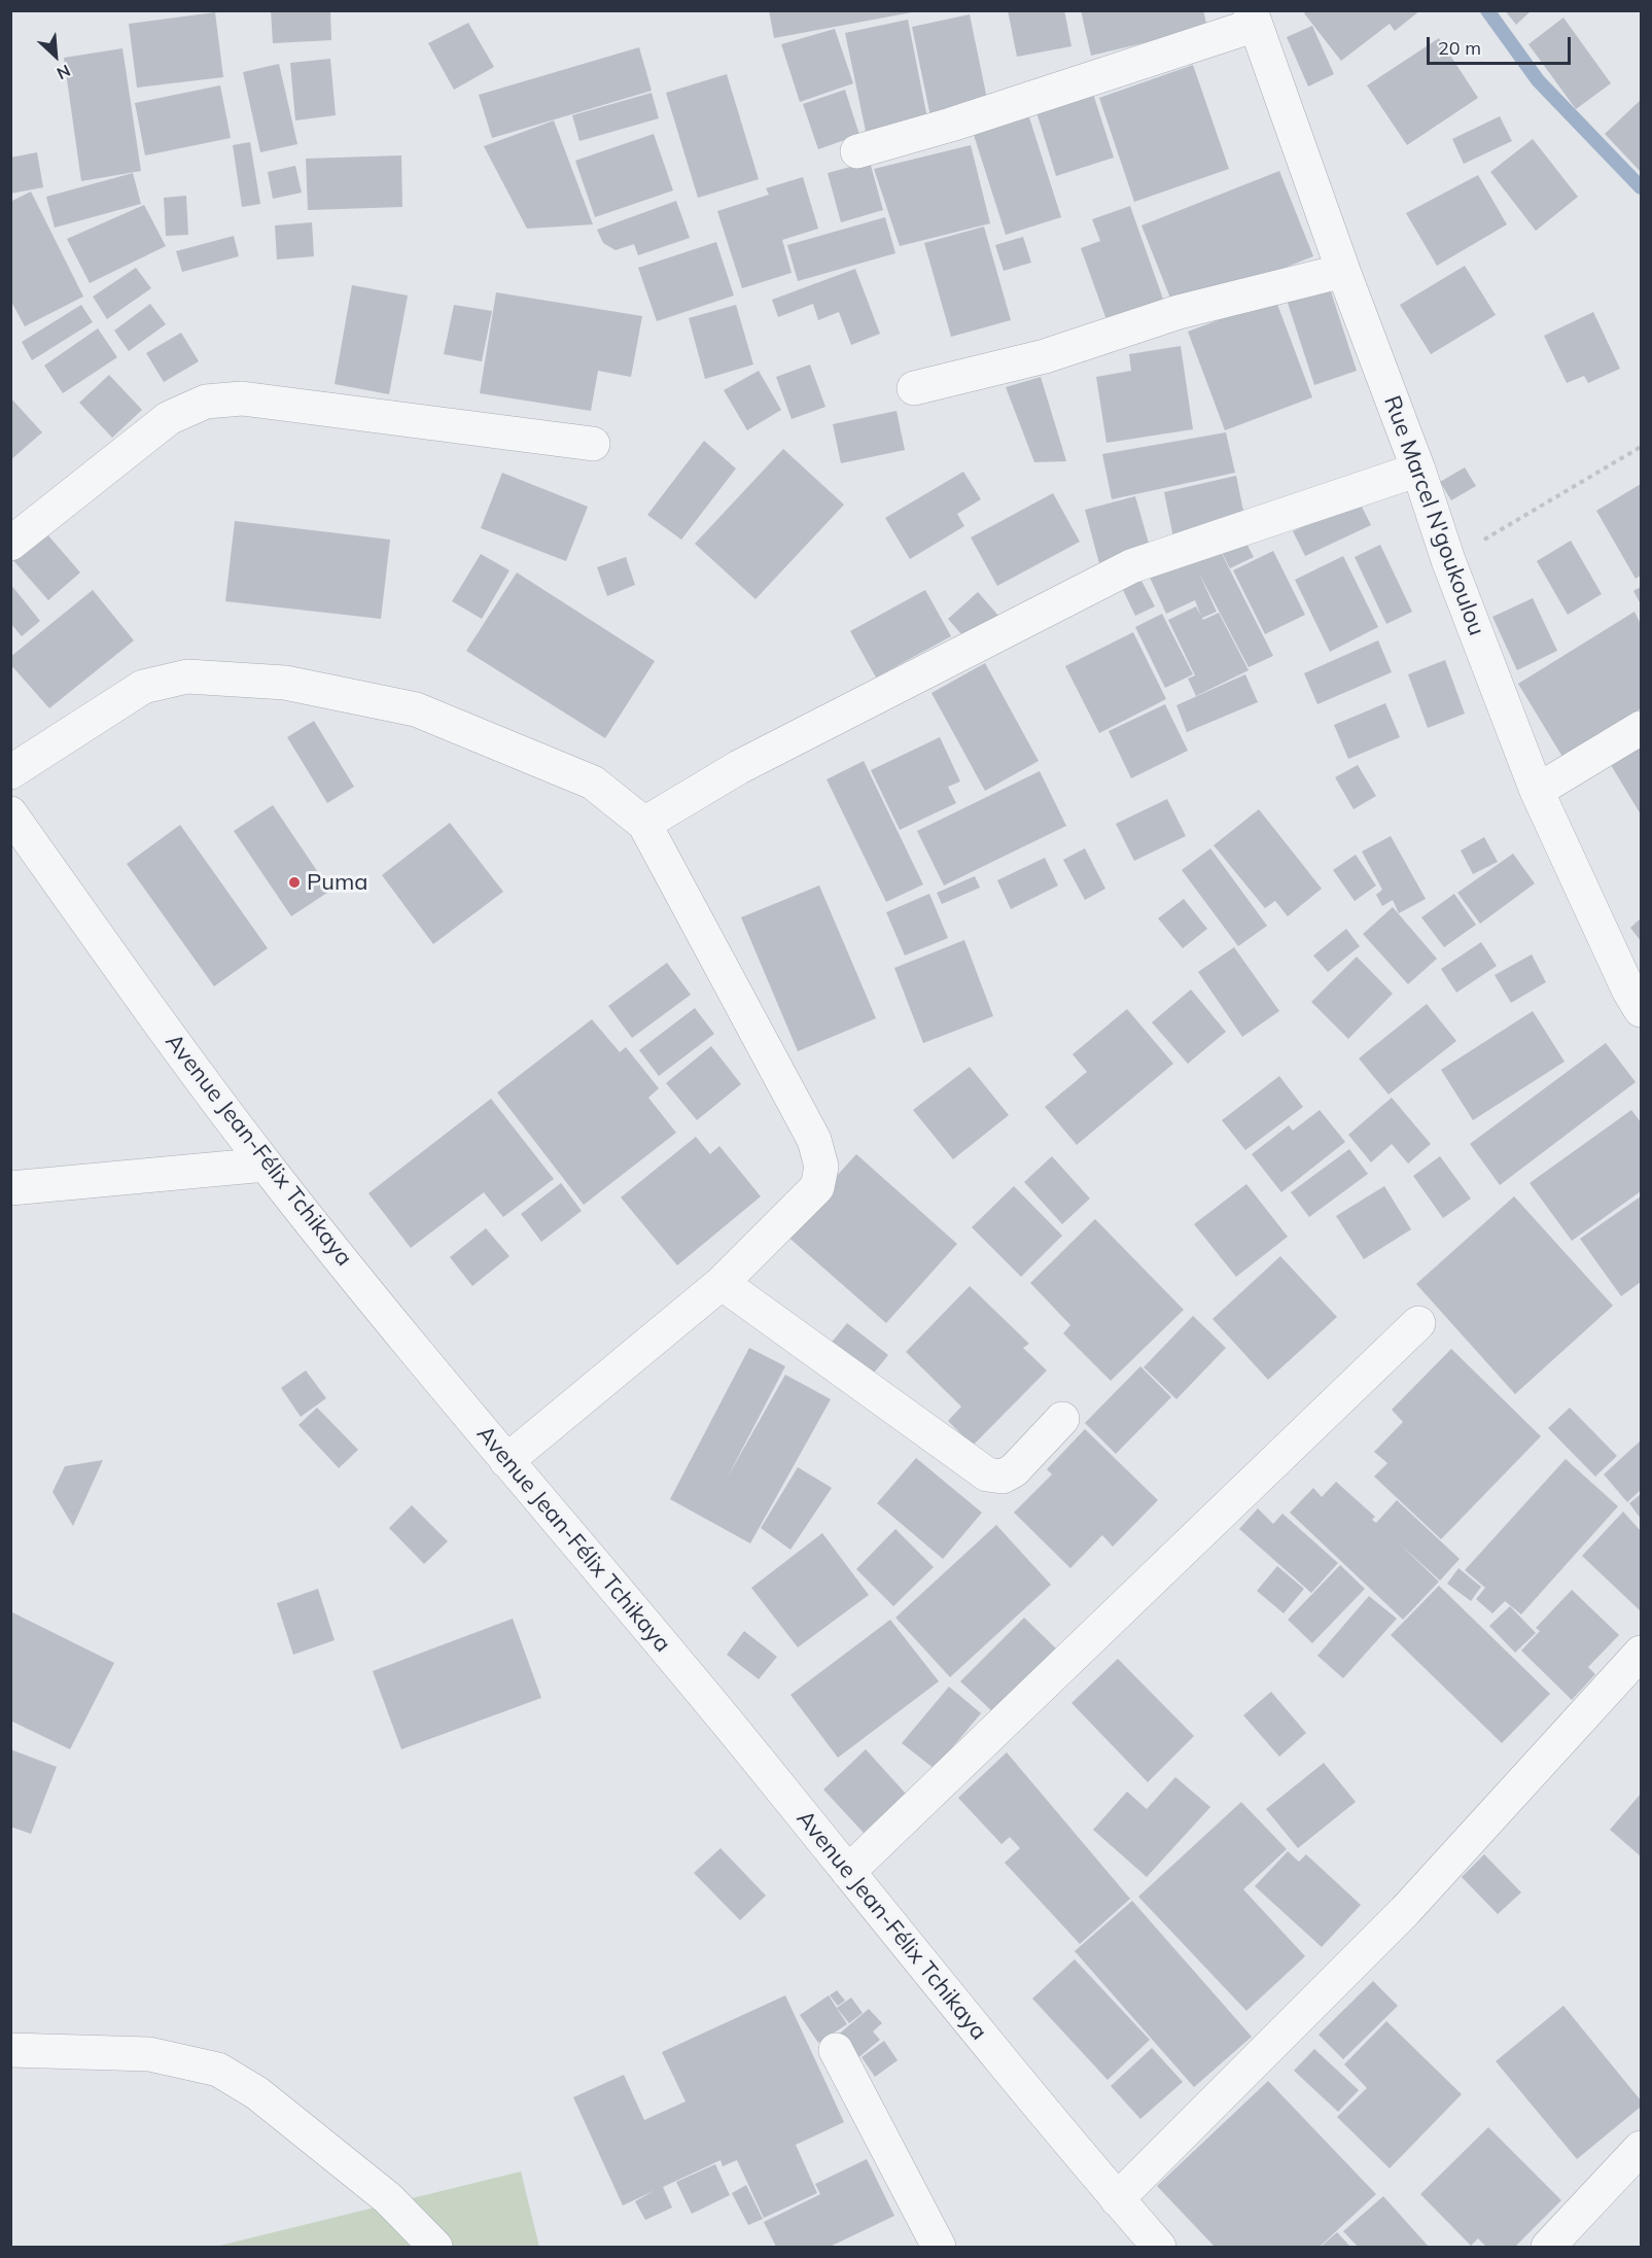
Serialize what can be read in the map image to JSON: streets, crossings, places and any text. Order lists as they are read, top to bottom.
{
  "streets": {
    "street": ["Rue Marcel N'goukoulou", "Avenue Jean-Félix Tchikaya"]
  },
  "places": ["Puma"],
  "scale_bar": "20 m",
  "north": "bottom right"
}
